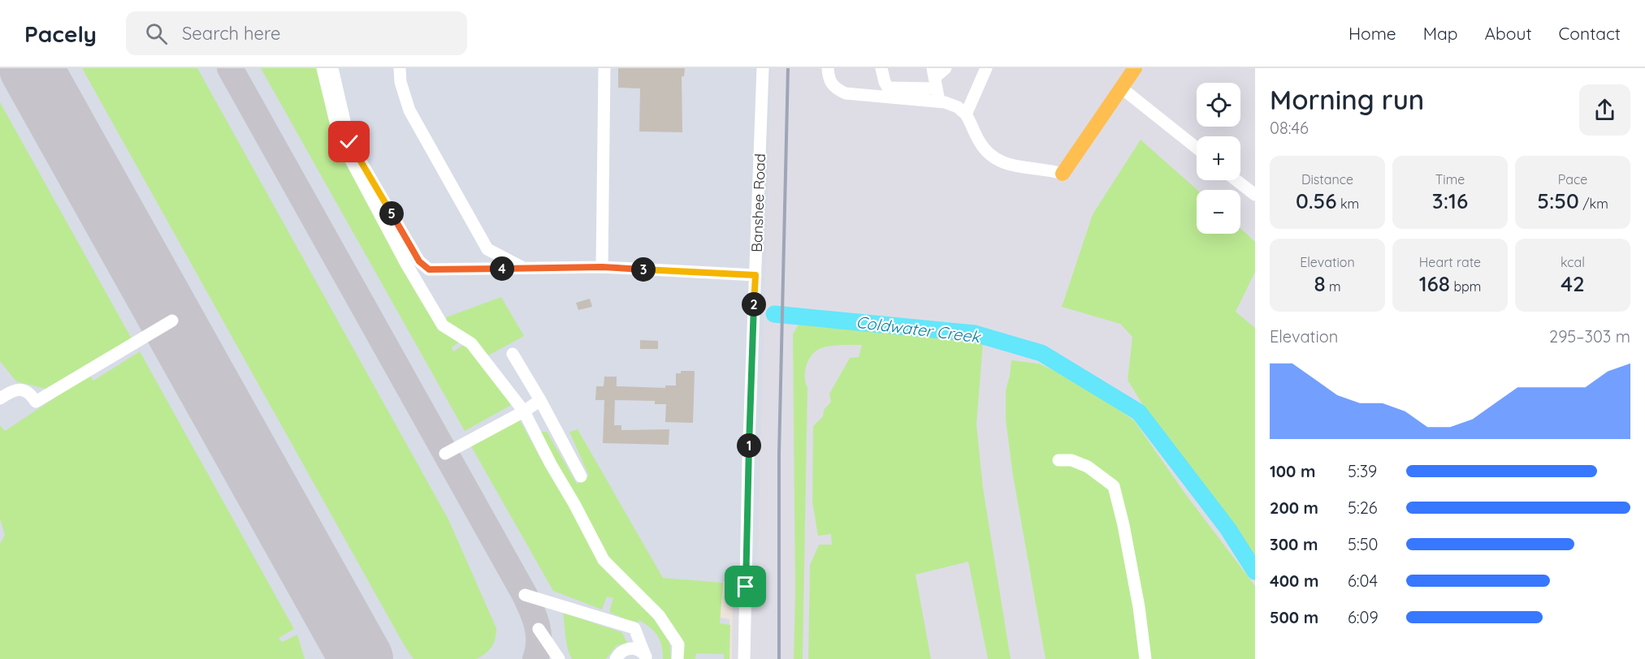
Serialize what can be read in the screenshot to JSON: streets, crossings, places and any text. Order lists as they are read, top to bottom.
{
  "streets": {
    "street": ["Banshee Road"]
  },
  "water": ["Coldwater Creek"],
  "page": {
    "header": "Pacely",
    "search": "Search here",
    "nav": [
      "Home",
      "Map",
      "About",
      "Contact"
    ],
    "heading": ["Morning run", "08:46"],
    "map_buttons": ["+", "−"],
    "stats": [
      ["Distance", "0.56 km"],
      ["Time", "3:16"],
      ["Pace", "5:50 /km"],
      ["Elevation", "8 m"],
      ["Heart rate", "168 bpm"],
      ["kcal", "42"]
    ],
    "pins": [
      "5",
      "4",
      "3",
      "2",
      "1"
    ],
    "chart": ["Elevation", "295–303 m"],
    "list": [
      {
        "name": "100 m",
        "note": "5:39"
      },
      {
        "name": "200 m",
        "note": "5:26"
      },
      {
        "name": "300 m",
        "note": "5:50"
      },
      {
        "name": "400 m",
        "note": "6:04"
      },
      {
        "name": "500 m",
        "note": "6:09"
      }
    ]
  }
}
